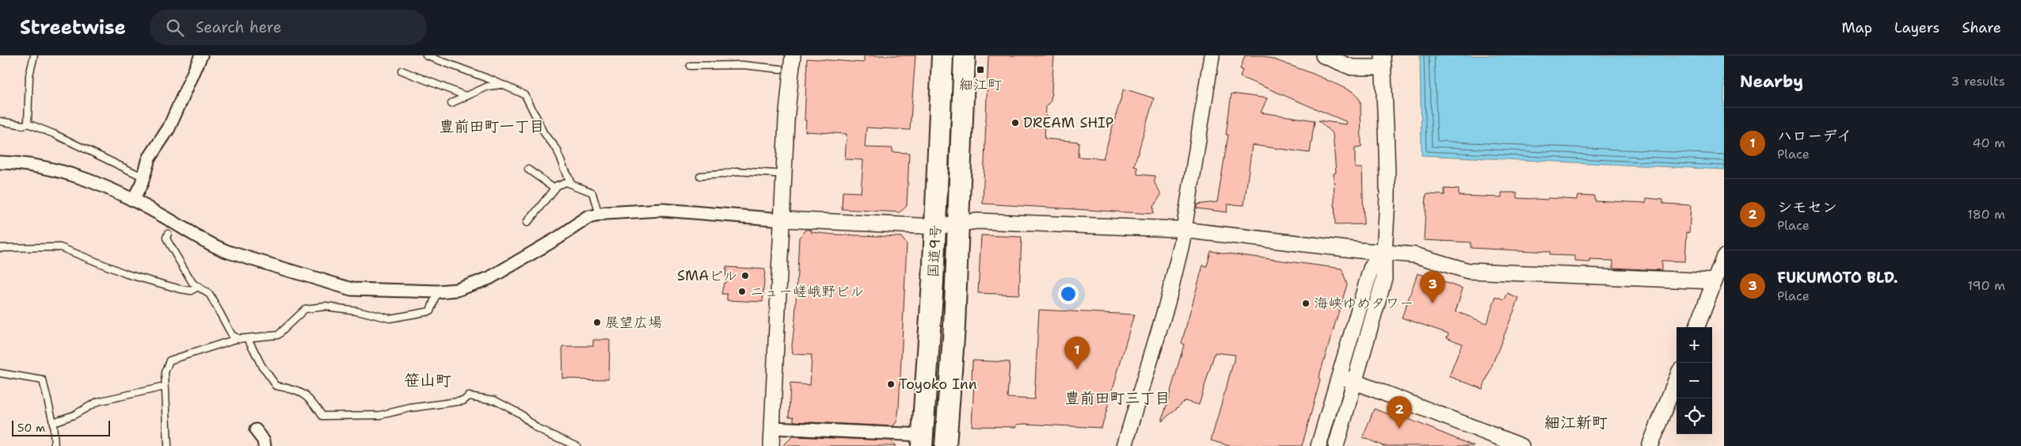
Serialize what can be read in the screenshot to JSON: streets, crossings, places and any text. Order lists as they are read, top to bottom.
{
  "streets": {
    "highway": ["国道9号"]
  },
  "districts": [
    "豊前田町一丁目",
    "笹山町",
    "豊前田町三丁目",
    "細江新町"
  ],
  "places": {
    "transit": ["細江町"],
    "other": [
      "DREAM SHIP",
      "SMAビル",
      "ニュー嵯峨野ビル",
      "海峡ゆめタワー",
      "展望広場",
      "Toyoko Inn"
    ]
  },
  "scale_bar": "50 m",
  "page": {
    "header": "Streetwise",
    "search": "Search here",
    "nav": ["Map", "Layers", "Share"],
    "heading": ["Nearby", "3 results"],
    "list": [
      {
        "mark": "1",
        "name": "ハローデイ",
        "note": "Place",
        "value": "40 m"
      },
      {
        "mark": "2",
        "name": "シモセン",
        "note": "Place",
        "value": "180 m"
      },
      {
        "mark": "3",
        "name": "FUKUMOTO BLD.",
        "note": "Place",
        "value": "190 m"
      }
    ],
    "pins": ["3", "1", "2"],
    "map_buttons": ["+", "−"],
    "scale": "50 m"
  }
}
